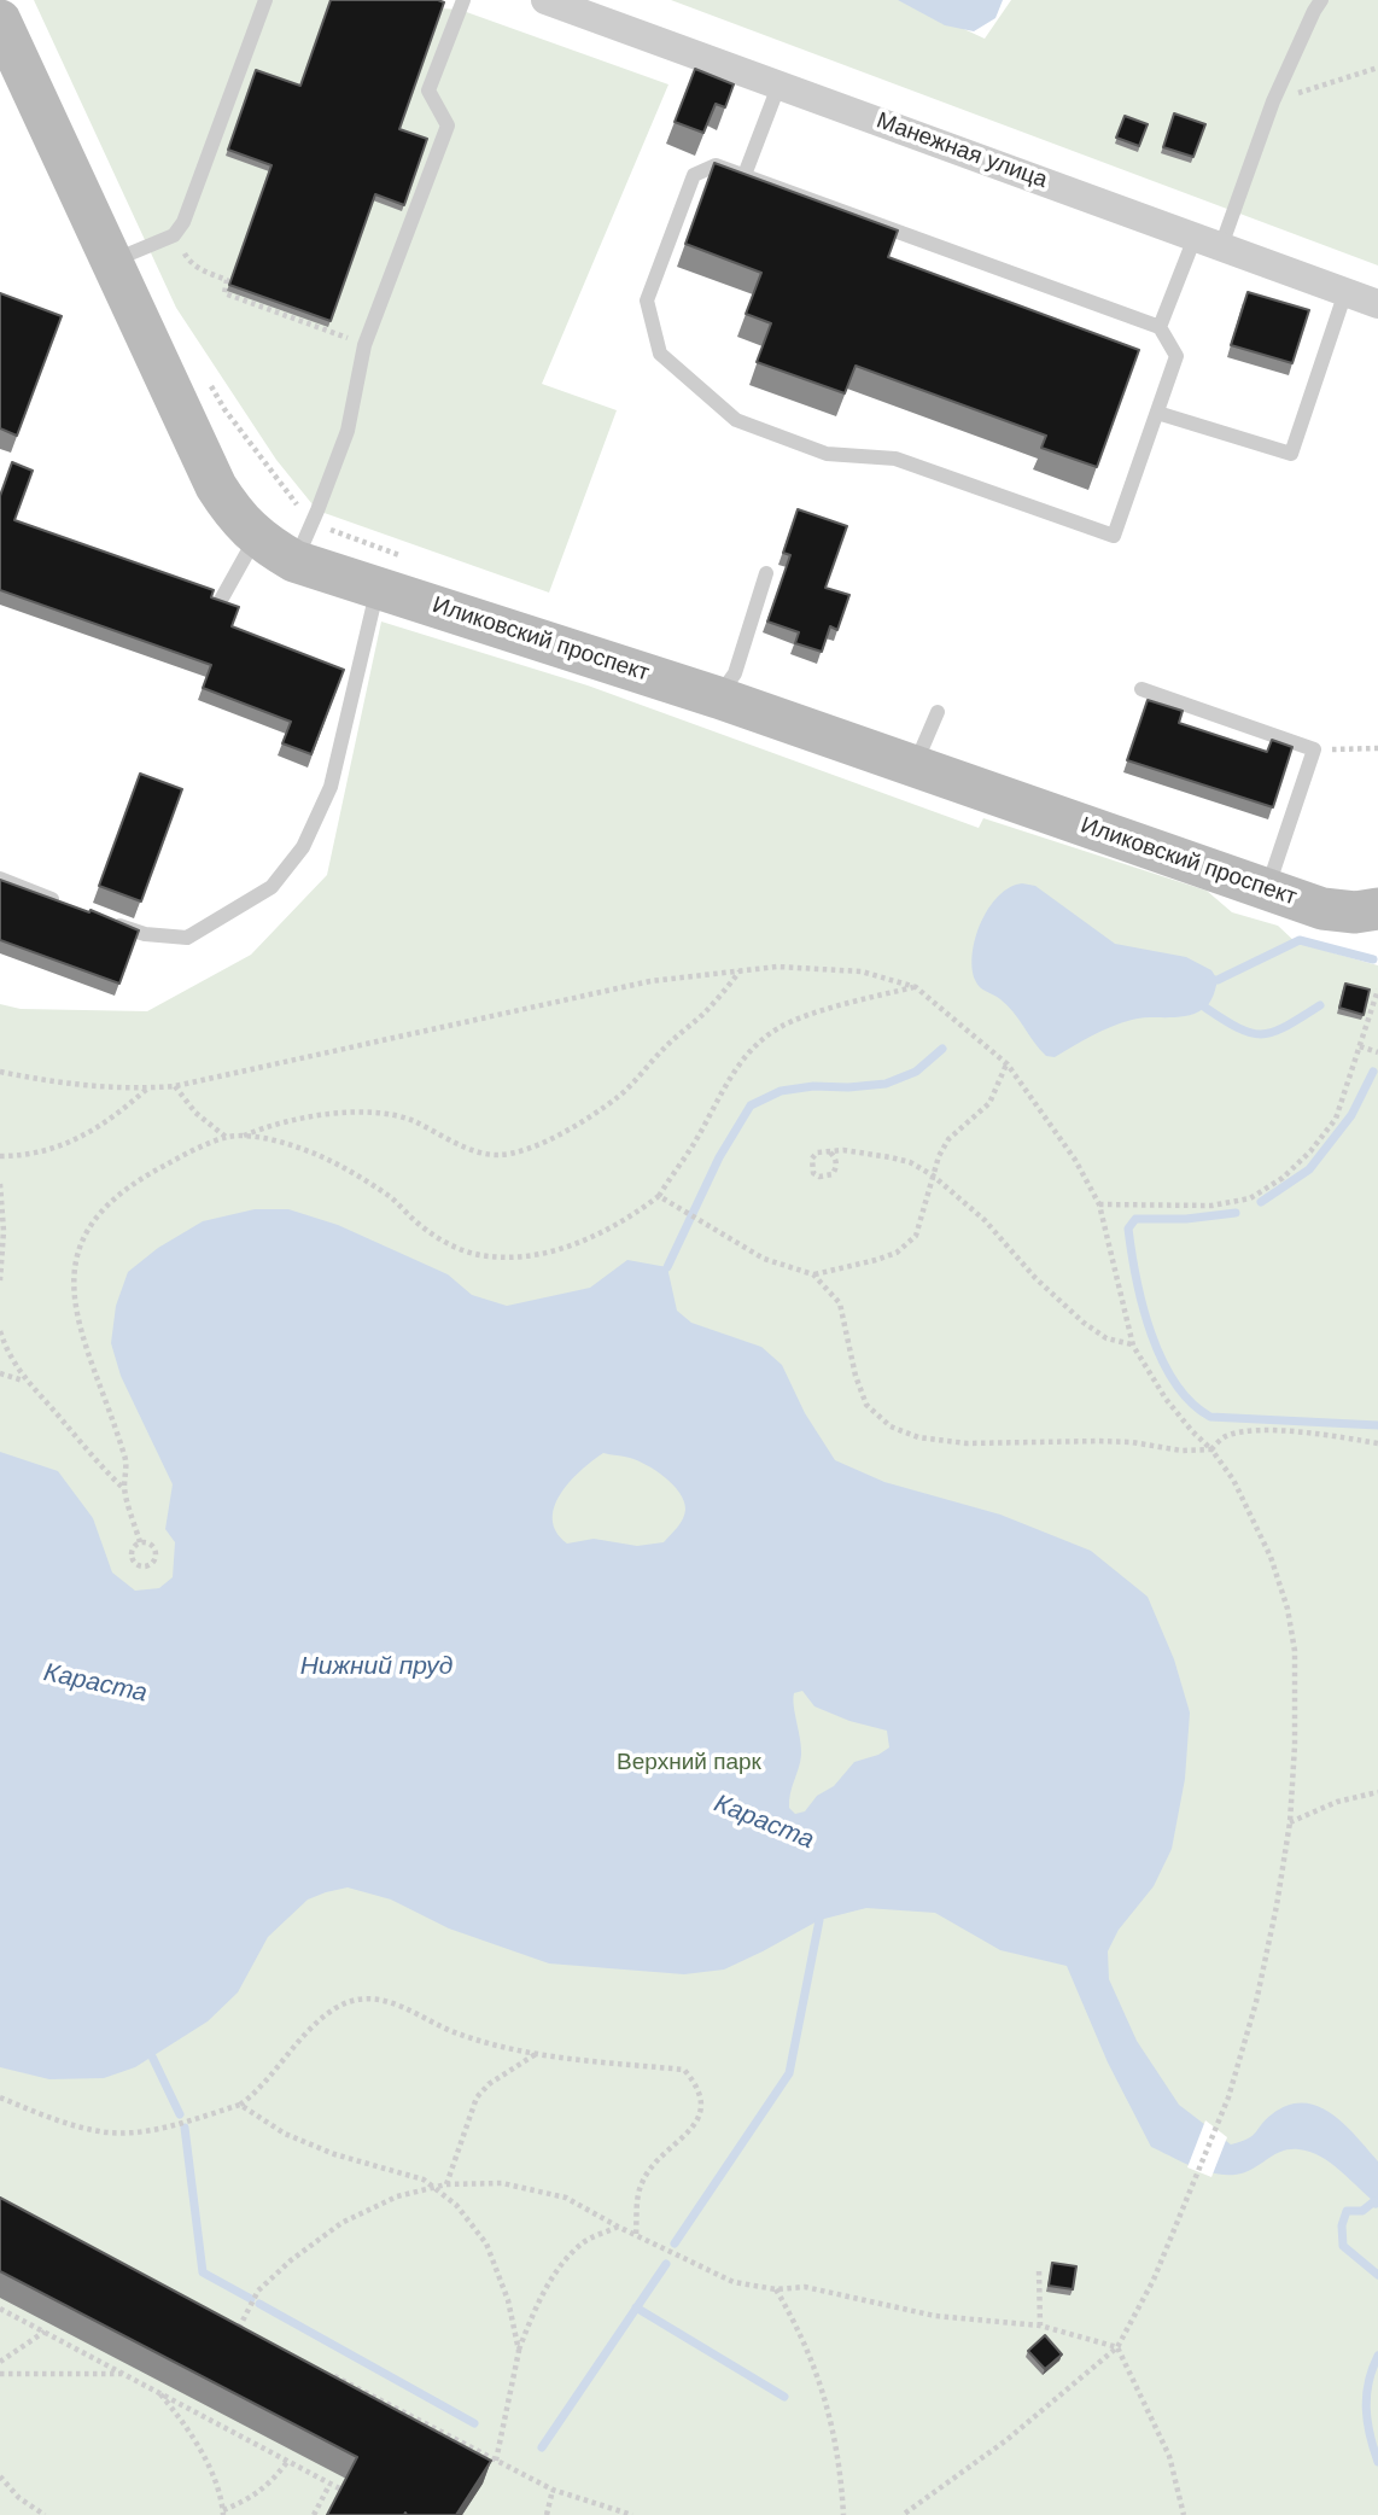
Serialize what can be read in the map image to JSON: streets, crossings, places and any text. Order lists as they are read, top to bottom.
{
  "streets": {
    "main road": ["Иликовский проспект"],
    "street": ["Манежная улица"]
  },
  "water": ["Нижний пруд", "Караста"],
  "parks": ["Верхний парк"]
}
